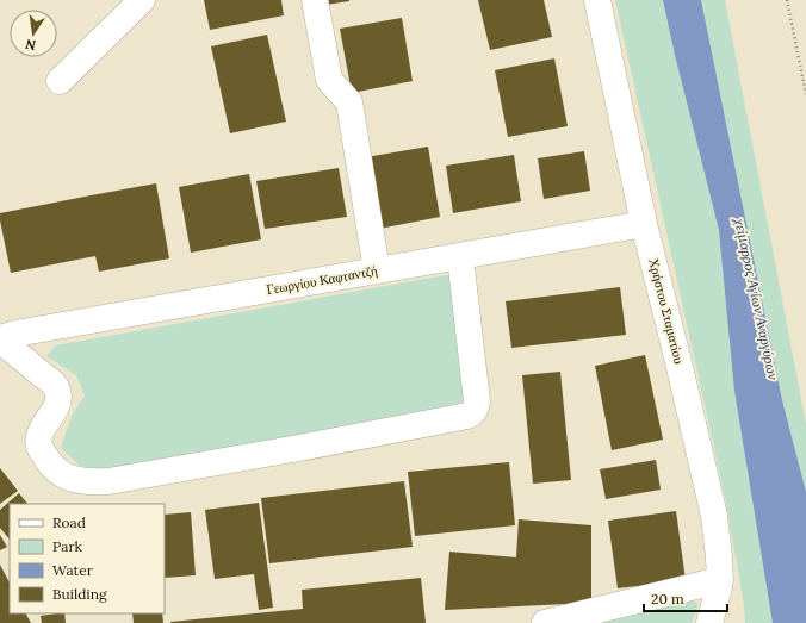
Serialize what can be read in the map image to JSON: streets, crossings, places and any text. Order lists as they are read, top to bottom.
{
  "streets": {
    "street": ["Γεωργίου Καφταντζή", "Χρήστου Σταματίου"]
  },
  "crossings": [
    ["Γεωργίου Καφταντζή", "Χρήστου Σταματίου"]
  ],
  "water": ["χείμαρρος Αγίων Αναργύρων"],
  "legend": [
    "Road",
    "Park",
    "Water",
    "Building"
  ],
  "scale_bar": "20 m",
  "north": "bottom"
}
